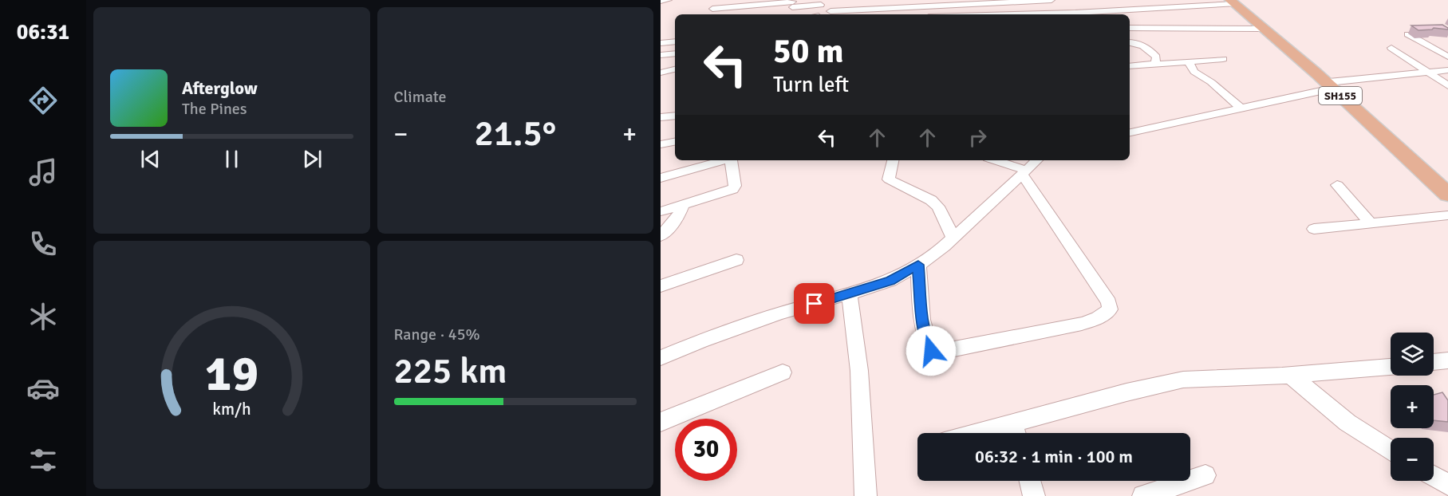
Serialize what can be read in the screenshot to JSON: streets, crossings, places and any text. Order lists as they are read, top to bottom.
{
  "streets": {
    "main road": ["SH155"]
  },
  "page": {
    "tabs": "06:31",
    "tile": [
      "Climate",
      ["Range · 45%", "225 km"]
    ],
    "turn": ["50 m", "Turn left"],
    "song": ["Afterglow", "The Pines"],
    "heat": ["−", "21.5°", "+"],
    "map_buttons": ["+", "−"],
    "limit": "30",
    "trip": "06:32 · 1 min · 100 m",
    "gauge": ["19", "km/h"]
  }
}
